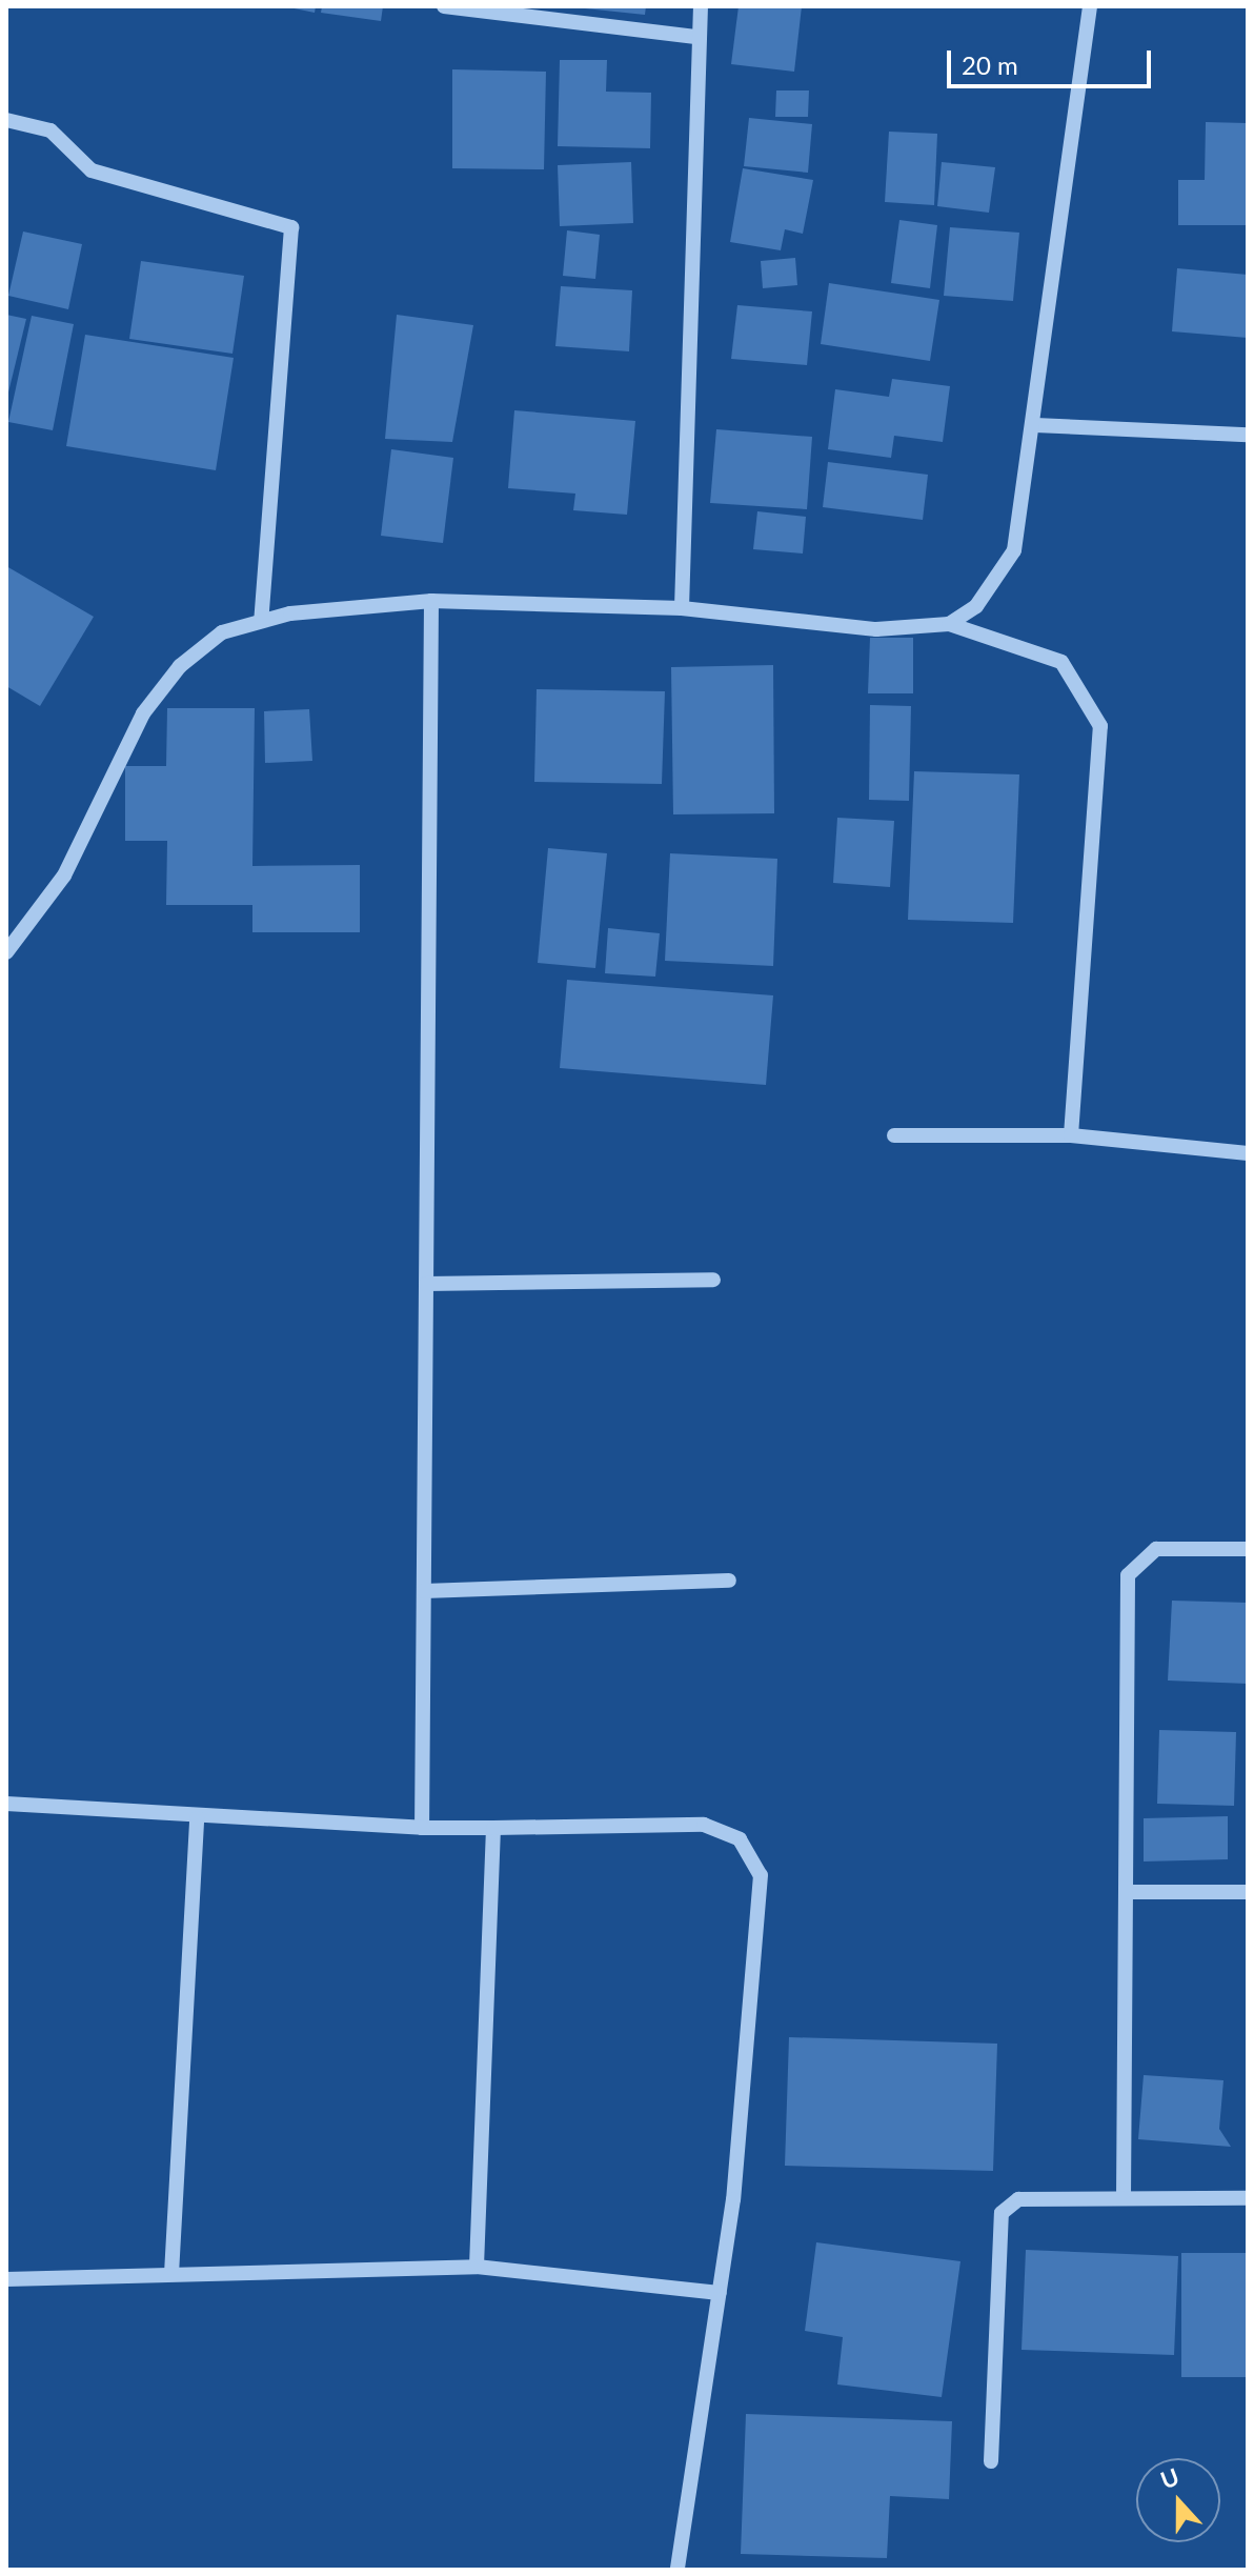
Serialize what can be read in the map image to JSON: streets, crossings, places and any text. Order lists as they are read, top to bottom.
{
  "scale_bar": "20 m",
  "north": "top"
}
